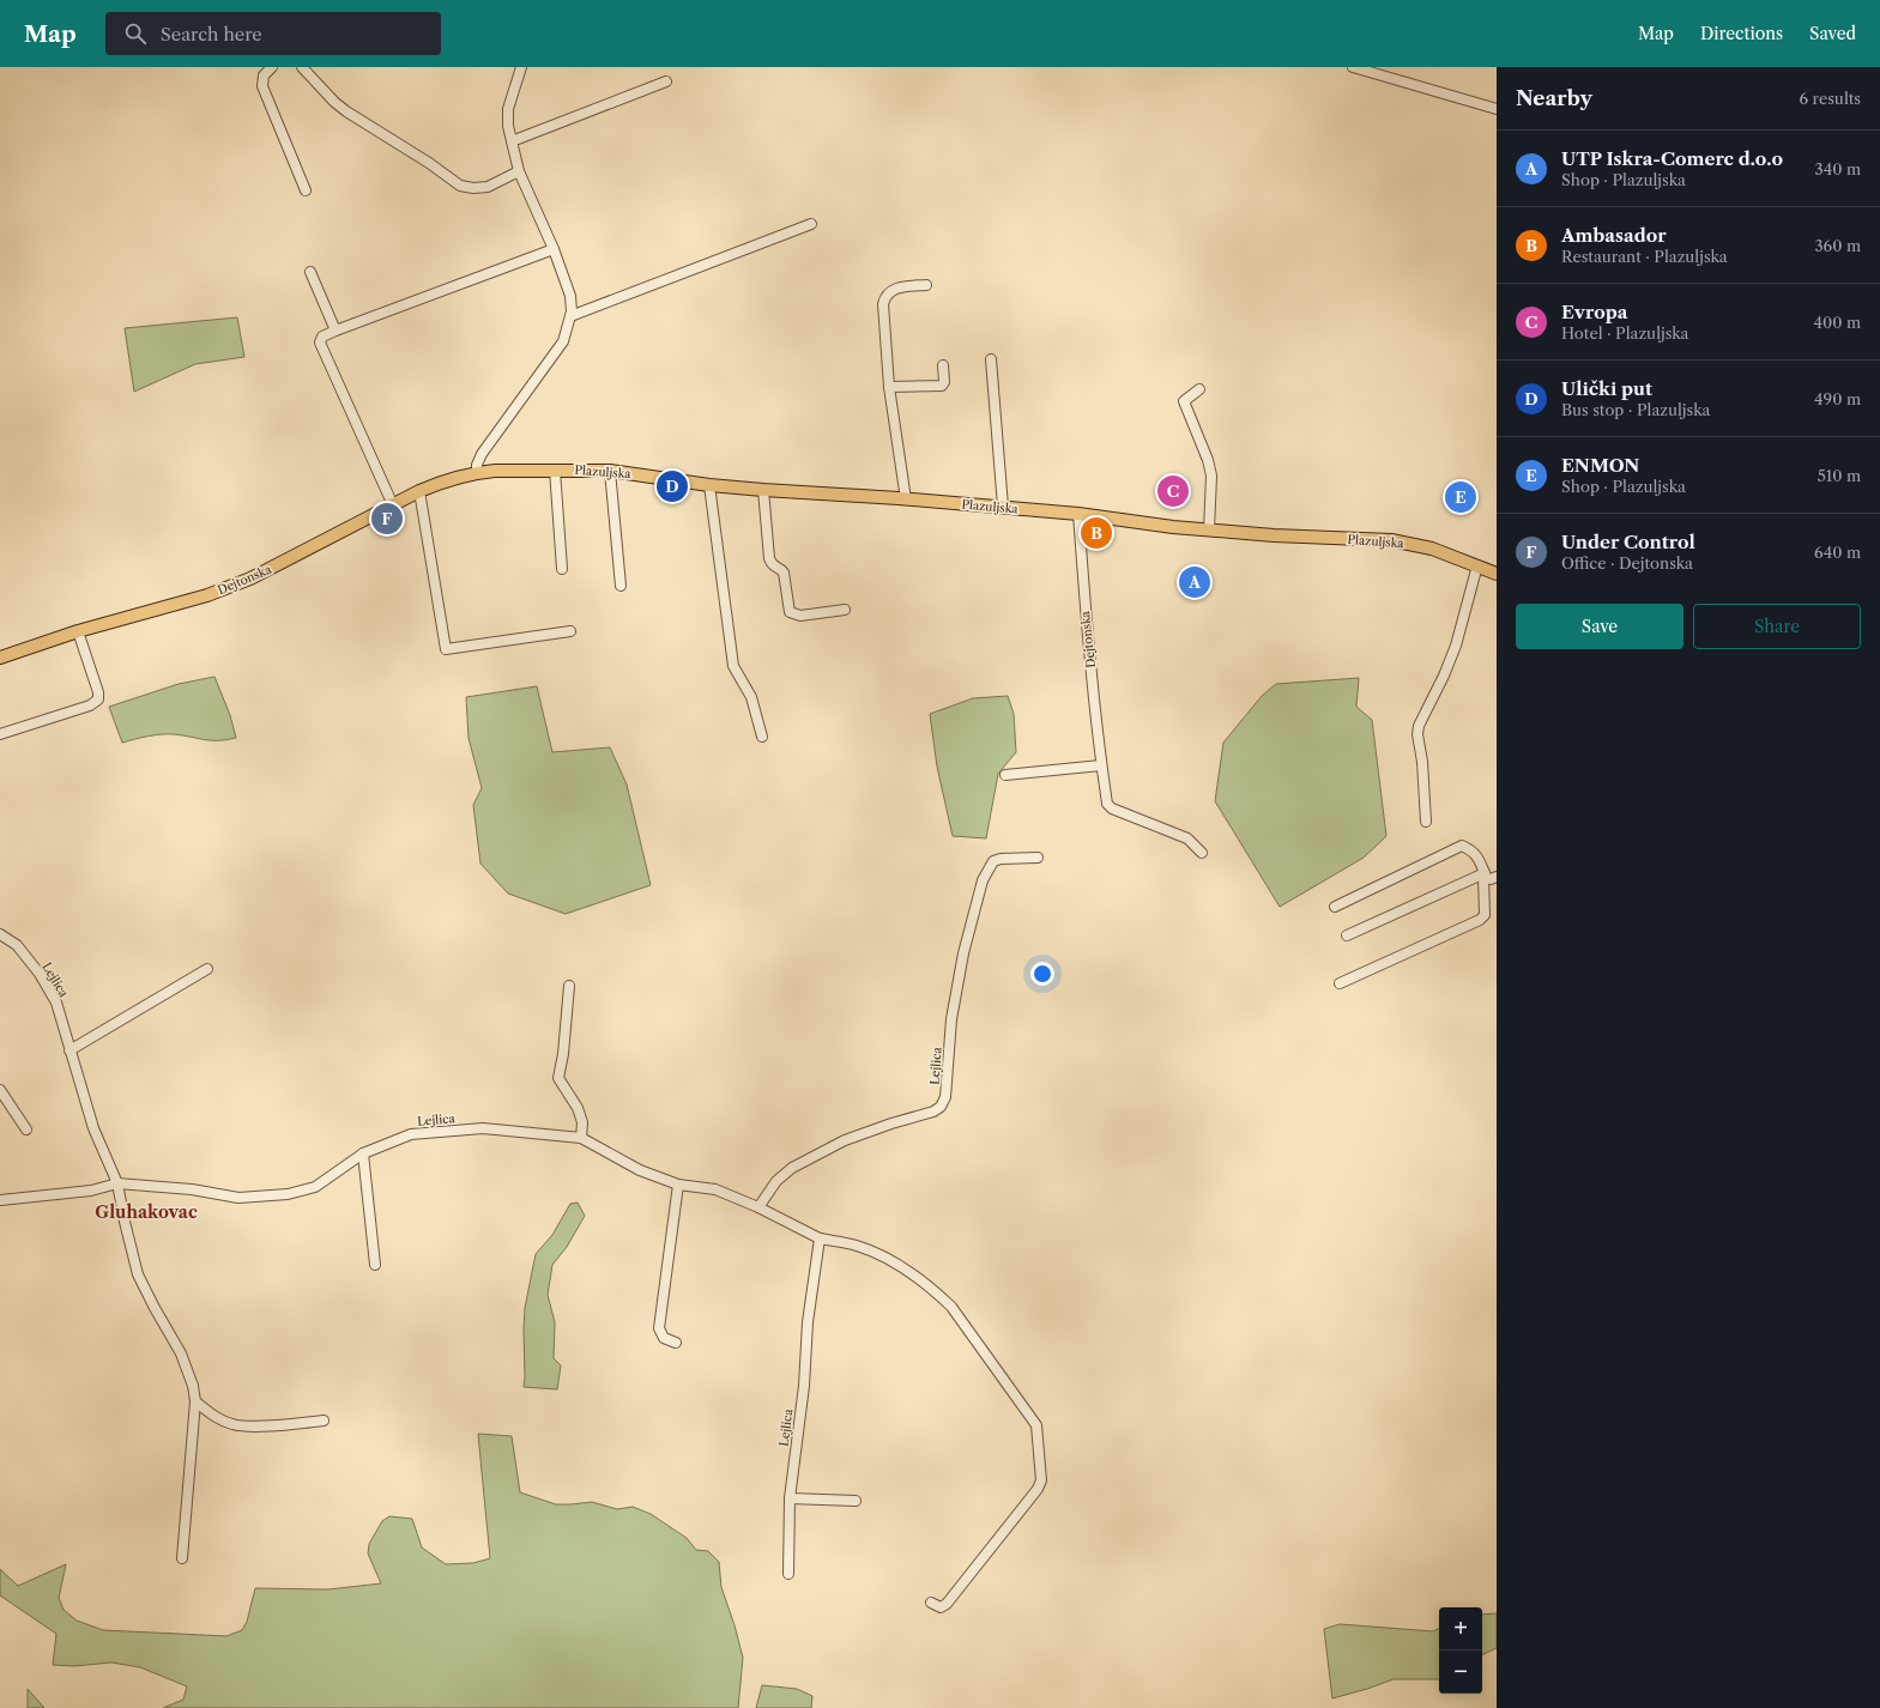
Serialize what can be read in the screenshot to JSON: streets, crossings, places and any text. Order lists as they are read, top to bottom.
{
  "streets": {
    "main road": ["Plazuljska", "Dejtonska"],
    "street": ["Lejlica"]
  },
  "crossings": [
    ["Plazuljska", "Dejtonska"]
  ],
  "districts": ["Gluhakovac"],
  "page": {
    "header": "Map",
    "search": "Search here",
    "nav": ["Map", "Directions", "Saved"],
    "heading": ["Nearby", "6 results"],
    "list": [
      {
        "mark": "A",
        "name": "UTP Iskra-Comerc d.o.o",
        "note": "Shop · Plazuljska",
        "value": "340 m"
      },
      {
        "mark": "B",
        "name": "Ambasador",
        "note": "Restaurant · Plazuljska",
        "value": "360 m"
      },
      {
        "mark": "C",
        "name": "Evropa",
        "note": "Hotel · Plazuljska",
        "value": "400 m"
      },
      {
        "mark": "D",
        "name": "Ulički put",
        "note": "Bus stop · Plazuljska",
        "value": "490 m"
      },
      {
        "mark": "E",
        "name": "ENMON",
        "note": "Shop · Plazuljska",
        "value": "510 m"
      },
      {
        "mark": "F",
        "name": "Under Control",
        "note": "Office · Dejtonska",
        "value": "640 m"
      }
    ],
    "pins": [
      "D",
      "C",
      "E",
      "F",
      "B",
      "A"
    ],
    "buttons": ["Save", "Share"],
    "map_buttons": ["+", "−"]
  }
}
